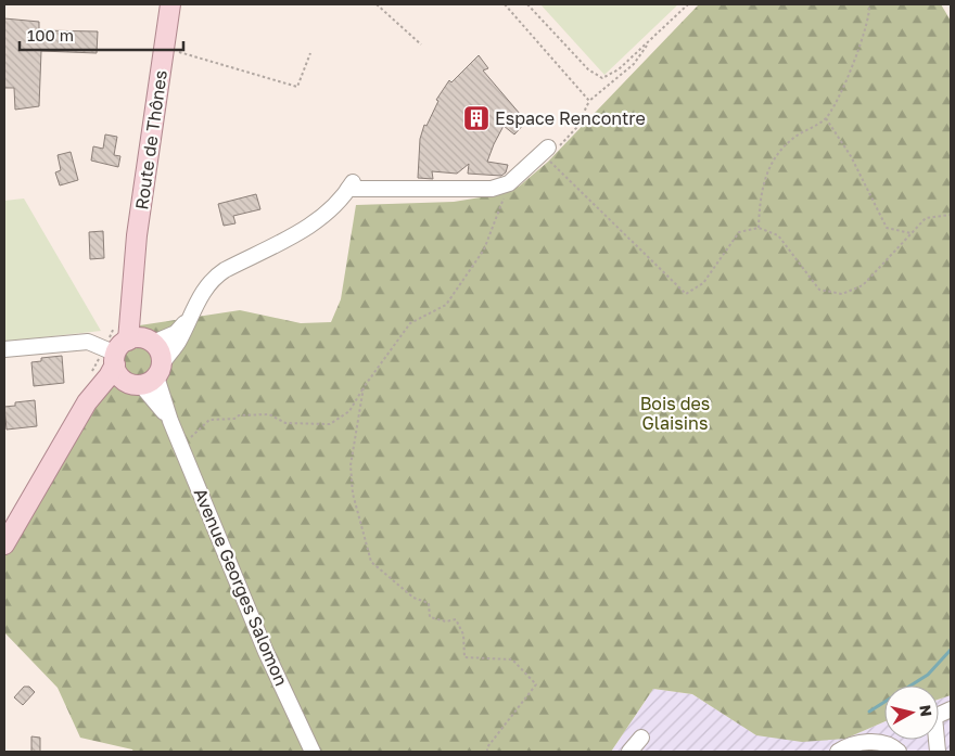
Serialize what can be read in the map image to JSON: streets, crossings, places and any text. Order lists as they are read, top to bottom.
{
  "streets": {
    "main road": ["Route de Thônes"],
    "street": ["Avenue Georges Salomon"]
  },
  "parks": ["Bois des Glaisins"],
  "places": {
    "building": ["Espace Rencontre"]
  },
  "scale_bar": "100 m",
  "north": "right"
}
